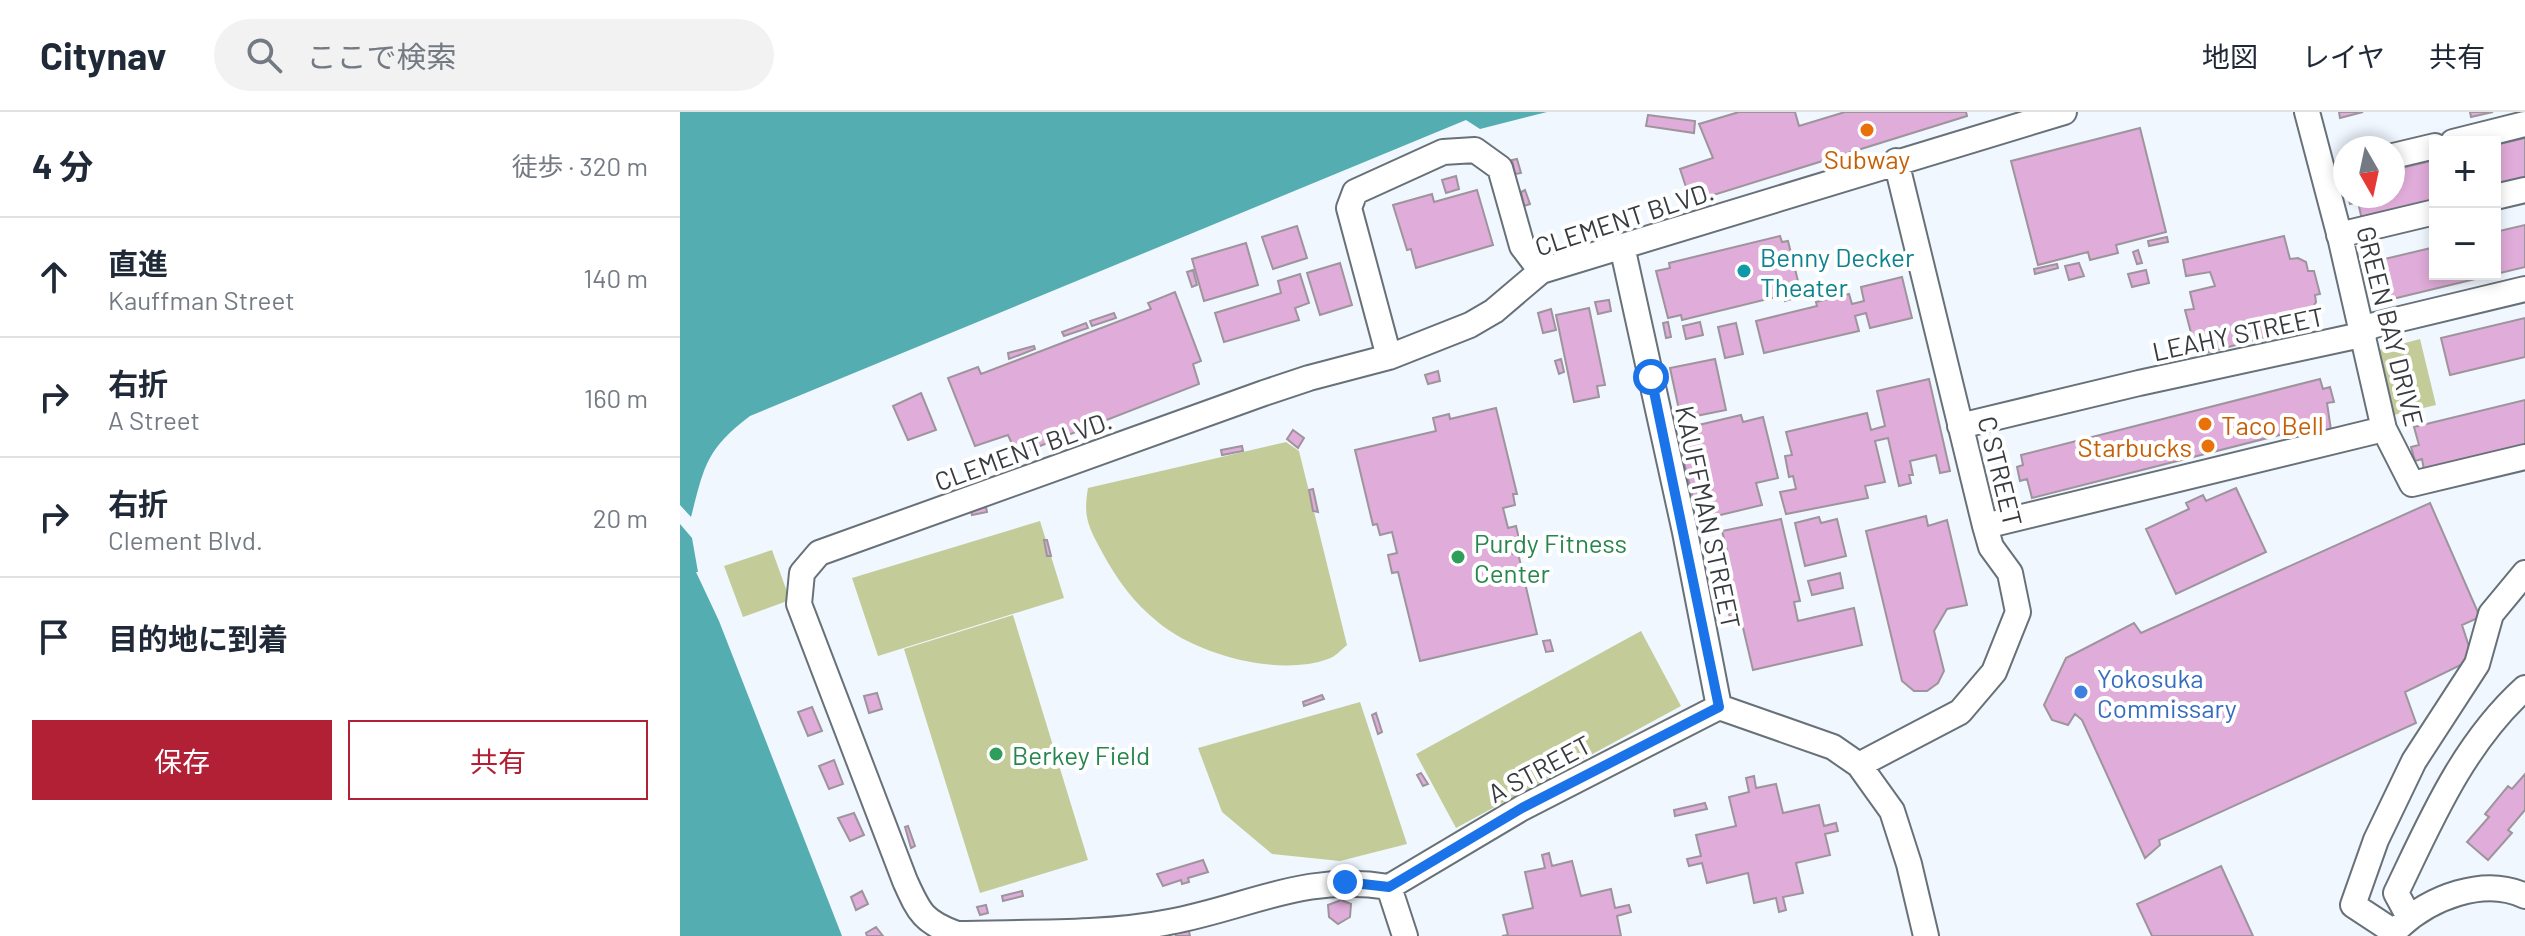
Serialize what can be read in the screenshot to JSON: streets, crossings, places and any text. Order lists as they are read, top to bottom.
{
  "streets": {
    "street": [
      "CLEMENT BLVD.",
      "GREEN BAY DRIVE",
      "LEAHY STREET",
      "C STREET",
      "KAUFFMAN STREET",
      "A STREET"
    ]
  },
  "crossings": [
    ["CLEMENT BLVD.", "C STREET"],
    ["CLEMENT BLVD.", "KAUFFMAN STREET"],
    ["CLEMENT BLVD.", "A STREET"],
    ["GREEN BAY DRIVE", "LEAHY STREET"],
    ["LEAHY STREET", "C STREET"],
    ["KAUFFMAN STREET", "A STREET"]
  ],
  "places": [
    "Subway",
    "Benny Decker Theater",
    "Taco Bell",
    "Starbucks",
    "Purdy Fitness Center",
    "Yokosuka Commissary",
    "Berkey Field"
  ],
  "north": "bottom",
  "page": {
    "header": "Citynav",
    "search": "ここで検索",
    "nav": ["地図", "レイヤ", "共有"],
    "heading": ["4 分", "徒歩 · 320 m"],
    "map_buttons": ["+", "−"],
    "list": [
      ["直進", "Kauffman Street", "140 m"],
      ["右折", "A Street", "160 m"],
      ["右折", "Clement Blvd.", "20 m"],
      "目的地に到着"
    ],
    "buttons": ["保存", "共有"]
  }
}
